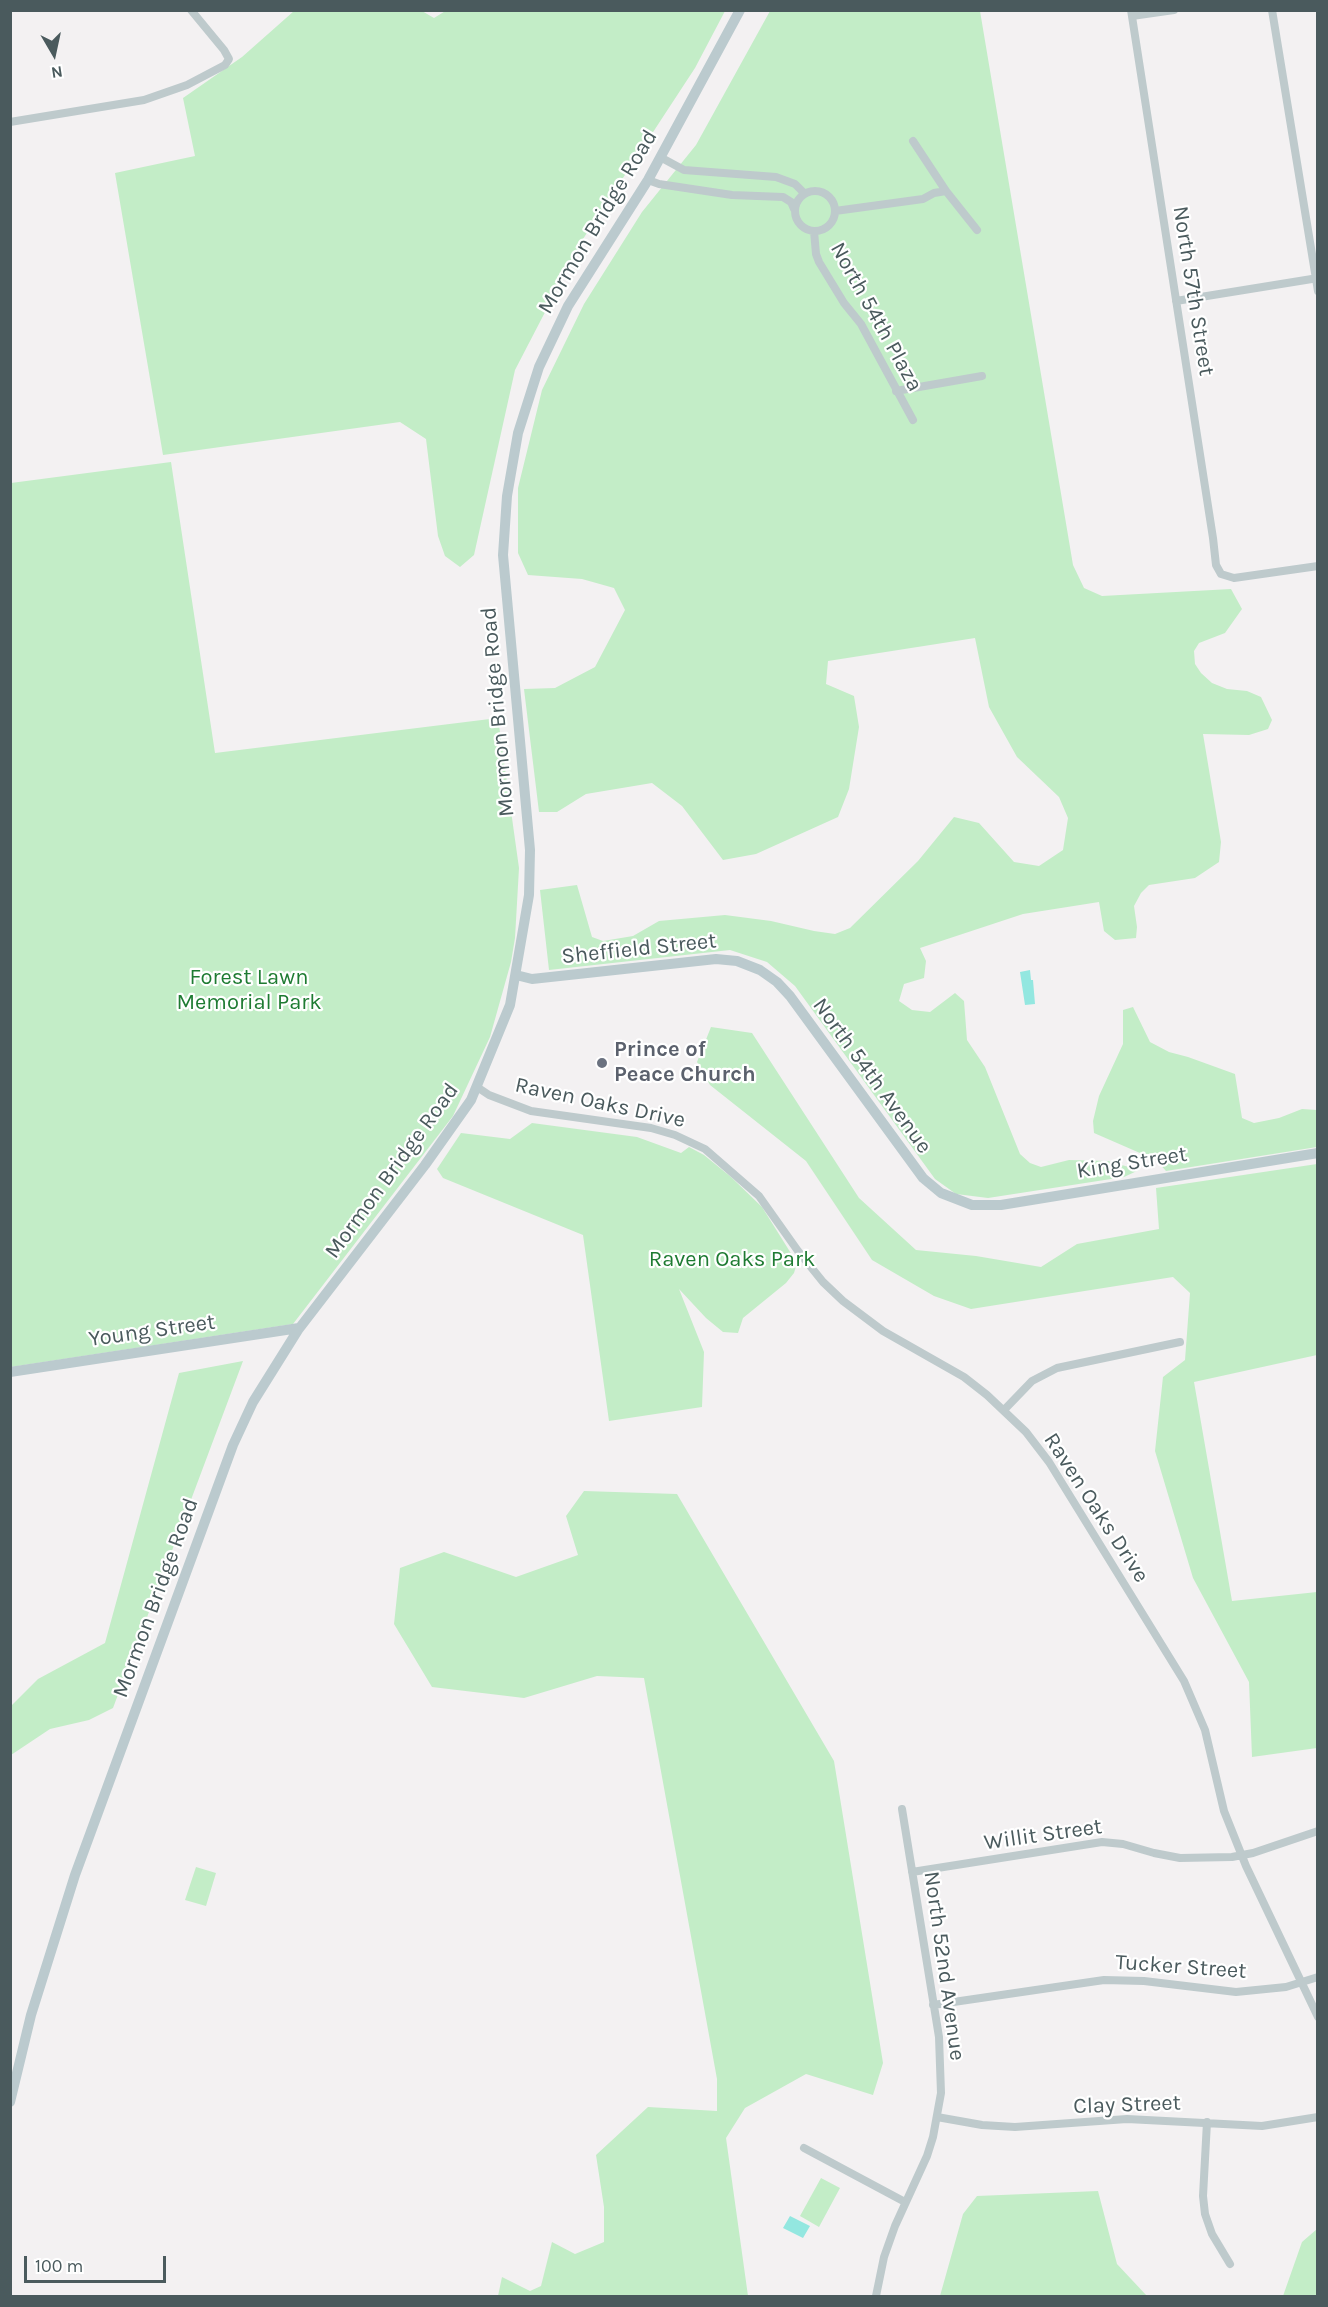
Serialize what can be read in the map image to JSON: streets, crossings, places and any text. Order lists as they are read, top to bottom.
{
  "streets": {
    "main road": [
      "Mormon Bridge Road",
      "Sheffield Street",
      "North 54th Avenue",
      "King Street",
      "Young Street"
    ],
    "street": [
      "North 57th Street",
      "North 54th Plaza",
      "Raven Oaks Drive",
      "Willit Street",
      "North 52nd Avenue",
      "Tucker Street",
      "Clay Street"
    ]
  },
  "crossings": [
    ["Mormon Bridge Road", "Sheffield Street"],
    ["Mormon Bridge Road", "Raven Oaks Drive"],
    ["Mormon Bridge Road", "Young Street"],
    ["Sheffield Street", "North 54th Avenue"],
    ["North 54th Avenue", "King Street"],
    ["Raven Oaks Drive", "Willit Street"],
    ["Raven Oaks Drive", "Tucker Street"],
    ["Willit Street", "North 52nd Avenue"],
    ["North 52nd Avenue", "Tucker Street"],
    ["North 52nd Avenue", "Clay Street"]
  ],
  "parks": ["Forest Lawn Memorial Park", "Raven Oaks Park"],
  "places": ["Prince of Peace Church"],
  "scale_bar": "100 m",
  "north": "bottom"
}
